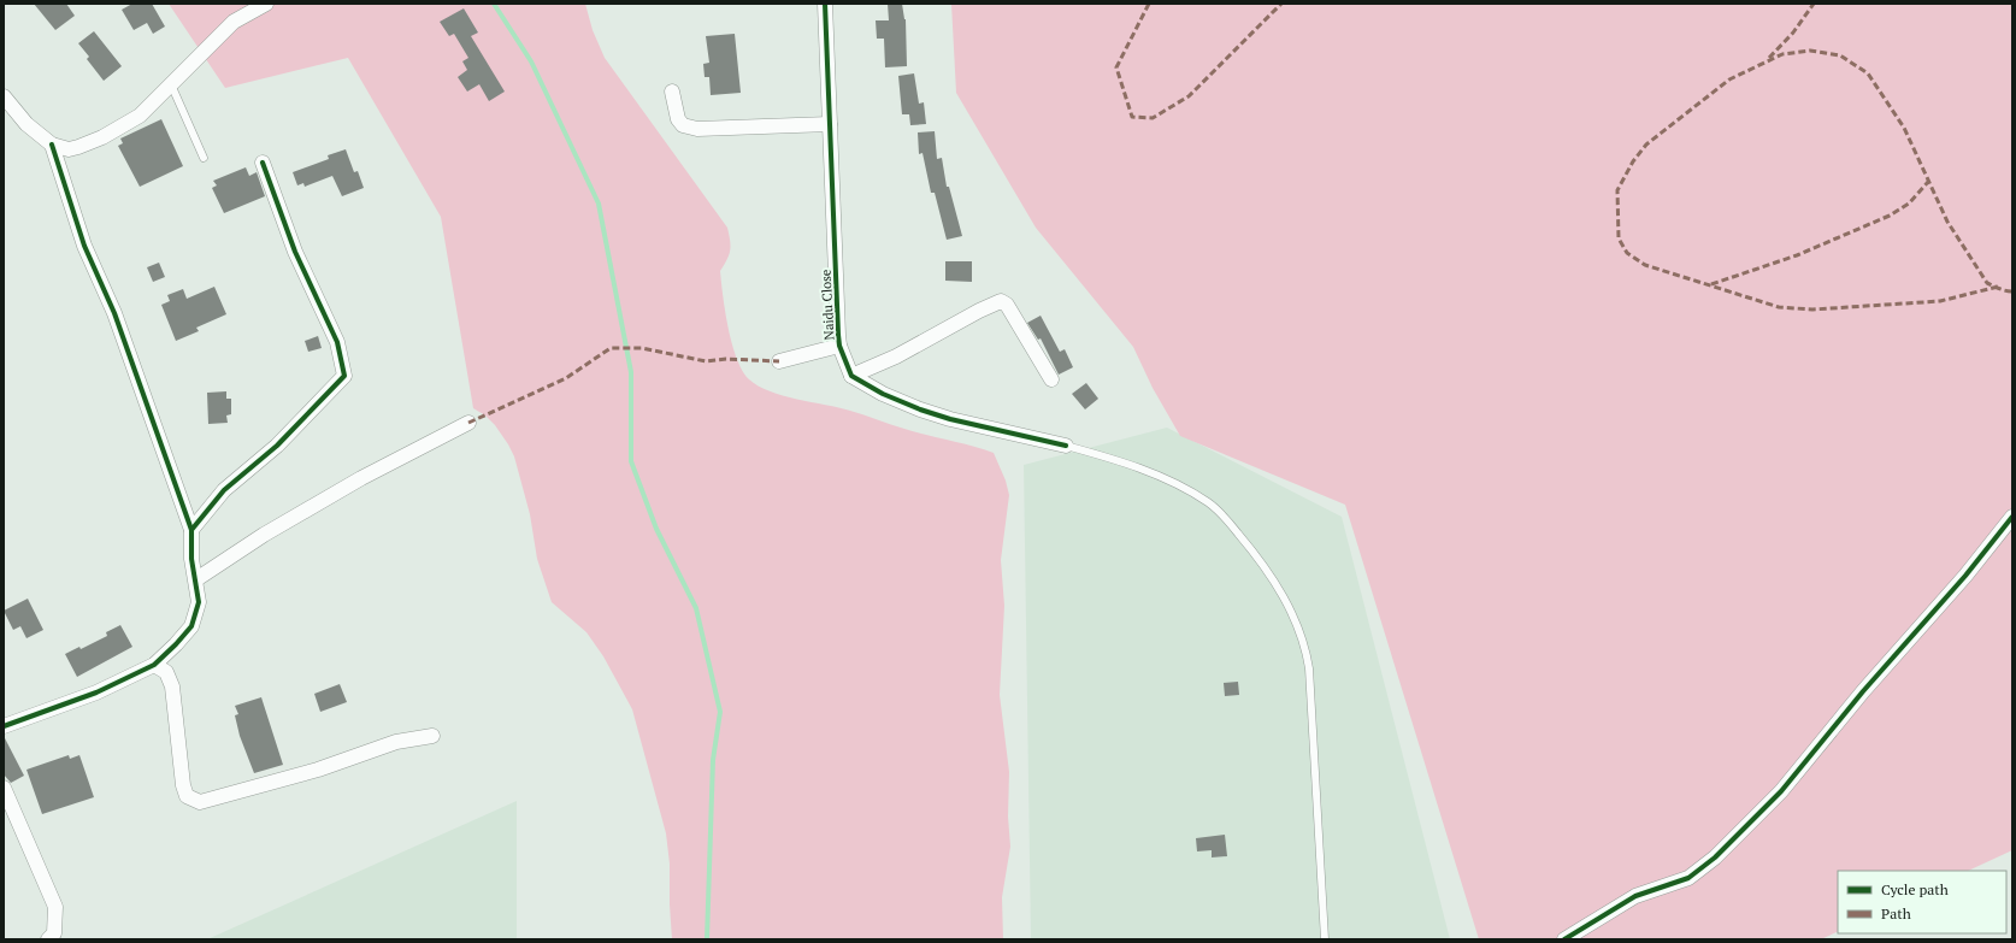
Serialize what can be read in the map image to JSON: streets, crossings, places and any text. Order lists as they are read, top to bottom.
{
  "streets": {
    "street": ["Naidu Close"]
  },
  "legend": ["Cycle path", "Path"]
}
